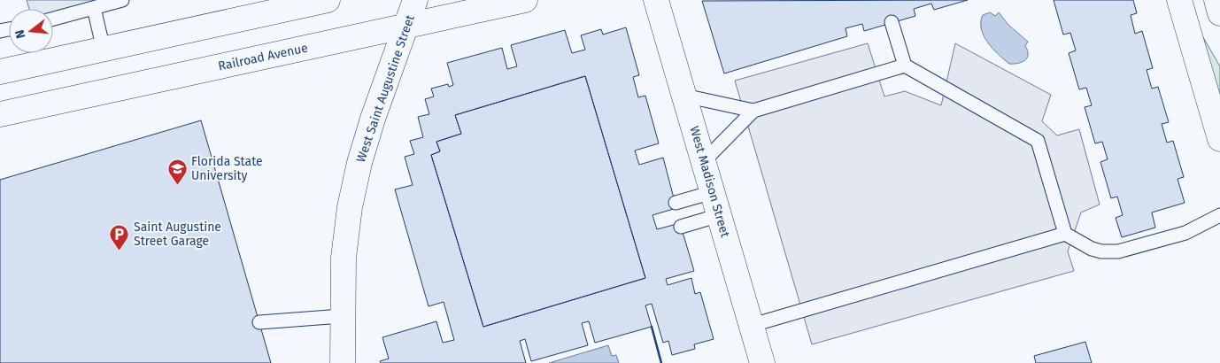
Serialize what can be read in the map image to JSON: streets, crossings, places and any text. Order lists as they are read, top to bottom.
{
  "streets": {
    "main road": ["Railroad Avenue", "West Saint Augustine Street", "West Madison Street"]
  },
  "crossings": [
    ["Railroad Avenue", "West Saint Augustine Street"]
  ],
  "places": {
    "school or university": ["Florida State University"],
    "parking": ["Saint Augustine Street Garage"]
  },
  "north": "left"
}
